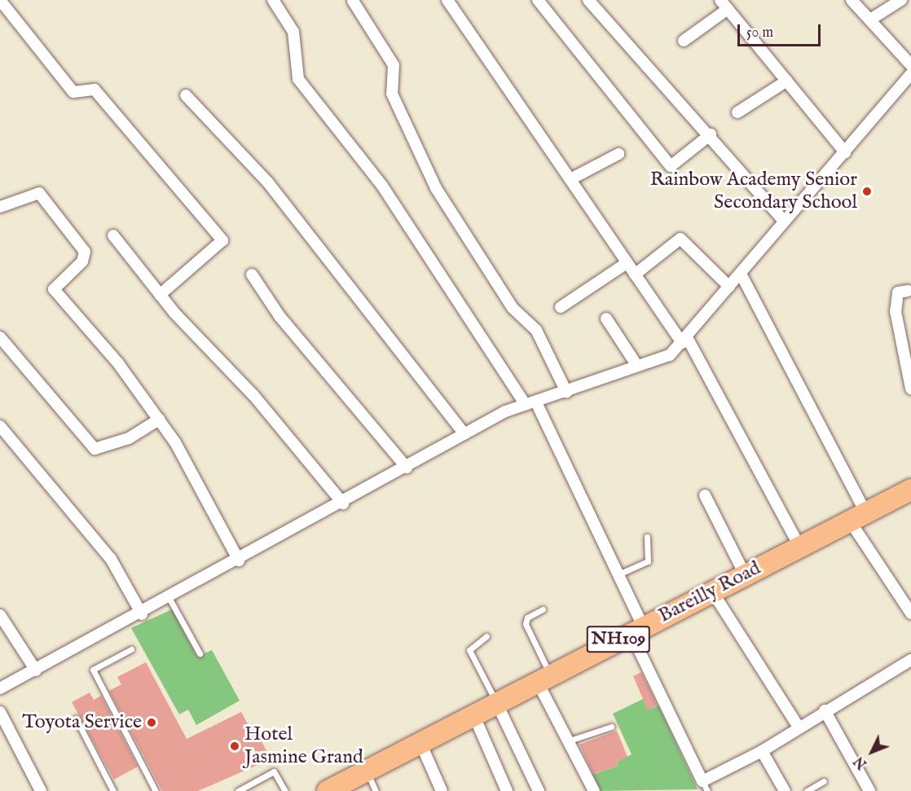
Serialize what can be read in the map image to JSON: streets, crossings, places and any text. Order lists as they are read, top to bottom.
{
  "streets": {
    "highway": ["Bareilly Road", "NH109"]
  },
  "places": ["Rainbow Academy Senior Secondary School", "Toyota Service", "Hotel Jasmine Grand"],
  "scale_bar": "50 m",
  "north": "bottom left"
}
